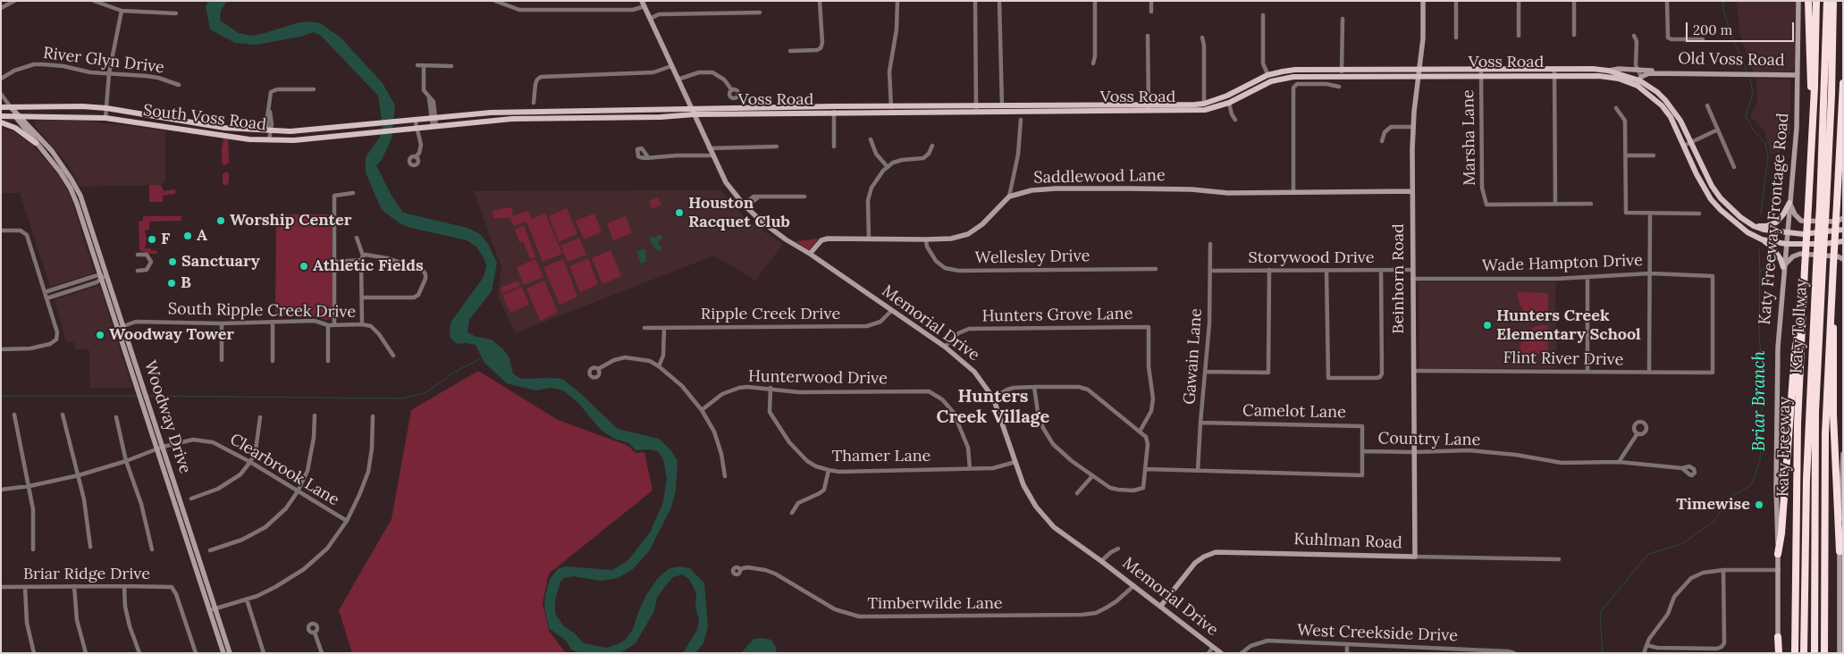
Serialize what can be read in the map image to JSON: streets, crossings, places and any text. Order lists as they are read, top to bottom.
{
  "streets": {
    "highway": ["Katy Tollway", "Katy Freeway"],
    "main road": ["Voss Road", "South Voss Road"],
    "street": [
      "Old Voss Road",
      "River Glyn Drive",
      "Marsha Lane",
      "Saddlewood Lane",
      "Katy Freeway Frontage Road",
      "Wellesley Drive",
      "Storywood Drive",
      "Wade Hampton Drive",
      "Beinhorn Road",
      "South Ripple Creek Drive",
      "Ripple Creek Drive",
      "Hunters Grove Lane",
      "Memorial Drive",
      "Gawain Lane",
      "Flint River Drive",
      "Hunterwood Drive",
      "Camelot Lane",
      "Woodway Drive",
      "Country Lane",
      "Thamer Lane",
      "Clearbrook Lane",
      "Kuhlman Road",
      "Briar Ridge Drive",
      "Timberwilde Lane",
      "West Creekside Drive"
    ]
  },
  "crossings": [
    ["Old Voss Road", "Voss Road"],
    ["Old Voss Road", "Katy Freeway Frontage Road"],
    ["Voss Road", "South Voss Road"],
    ["Voss Road", "Marsha Lane"],
    ["Voss Road", "Katy Freeway Frontage Road"],
    ["Voss Road", "Beinhorn Road"],
    ["Voss Road", "Memorial Drive"],
    ["South Voss Road", "Woodway Drive"],
    ["Saddlewood Lane", "Beinhorn Road"],
    ["Storywood Drive", "Beinhorn Road"],
    ["Storywood Drive", "Gawain Lane"],
    ["Wade Hampton Drive", "Beinhorn Road"],
    ["Wade Hampton Drive", "Flint River Drive"],
    ["Beinhorn Road", "Flint River Drive"],
    ["Beinhorn Road", "Country Lane"],
    ["Beinhorn Road", "Kuhlman Road"],
    ["South Ripple Creek Drive", "Woodway Drive"],
    ["Ripple Creek Drive", "Memorial Drive"],
    ["Hunters Grove Lane", "Memorial Drive"],
    ["Memorial Drive", "Thamer Lane"],
    ["Memorial Drive", "Kuhlman Road"],
    ["Memorial Drive", "Timberwilde Lane"],
    ["Gawain Lane", "Camelot Lane"],
    ["Gawain Lane", "Country Lane"],
    ["Hunterwood Drive", "Thamer Lane"],
    ["Camelot Lane", "Country Lane"],
    ["Woodway Drive", "Clearbrook Lane"]
  ],
  "districts": ["Hunters Creek Village"],
  "water": ["Briar Branch"],
  "places": [
    "Houston Racquet Club",
    "Worship Center",
    "A",
    "F",
    "Sanctuary",
    "Athletic Fields",
    "B",
    "Hunters Creek Elementary School",
    "Woodway Tower",
    "Timewise"
  ],
  "scale_bar": "200 m"
}
